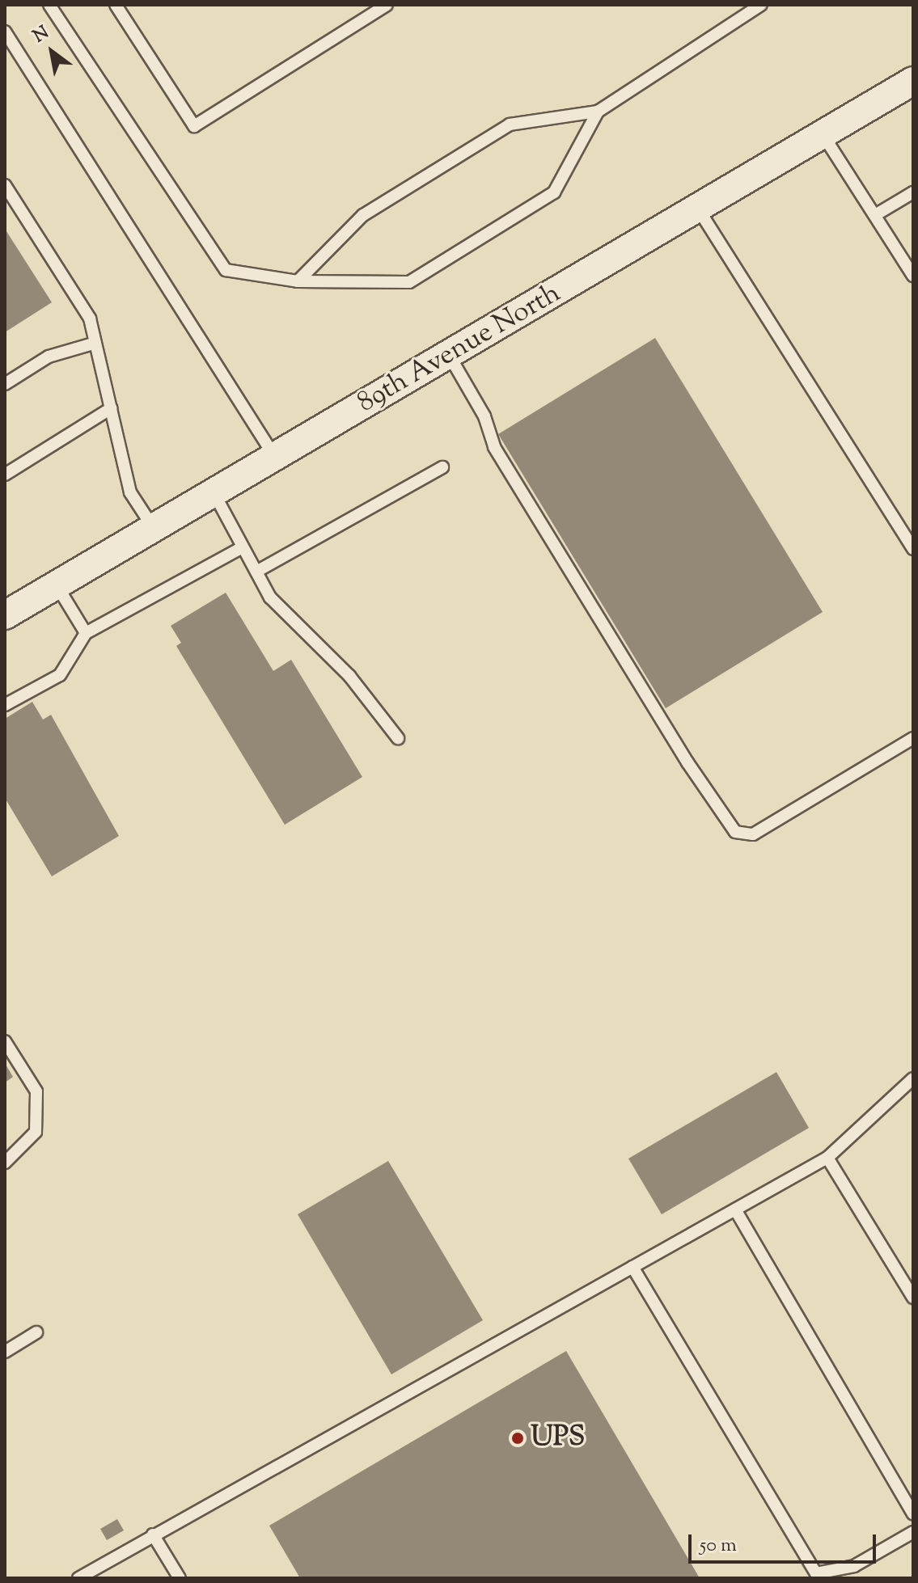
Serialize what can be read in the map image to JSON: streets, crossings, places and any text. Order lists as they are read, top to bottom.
{
  "streets": {
    "street": ["89th Avenue North"]
  },
  "places": ["UPS"],
  "scale_bar": "50 m",
  "north": "top left"
}
